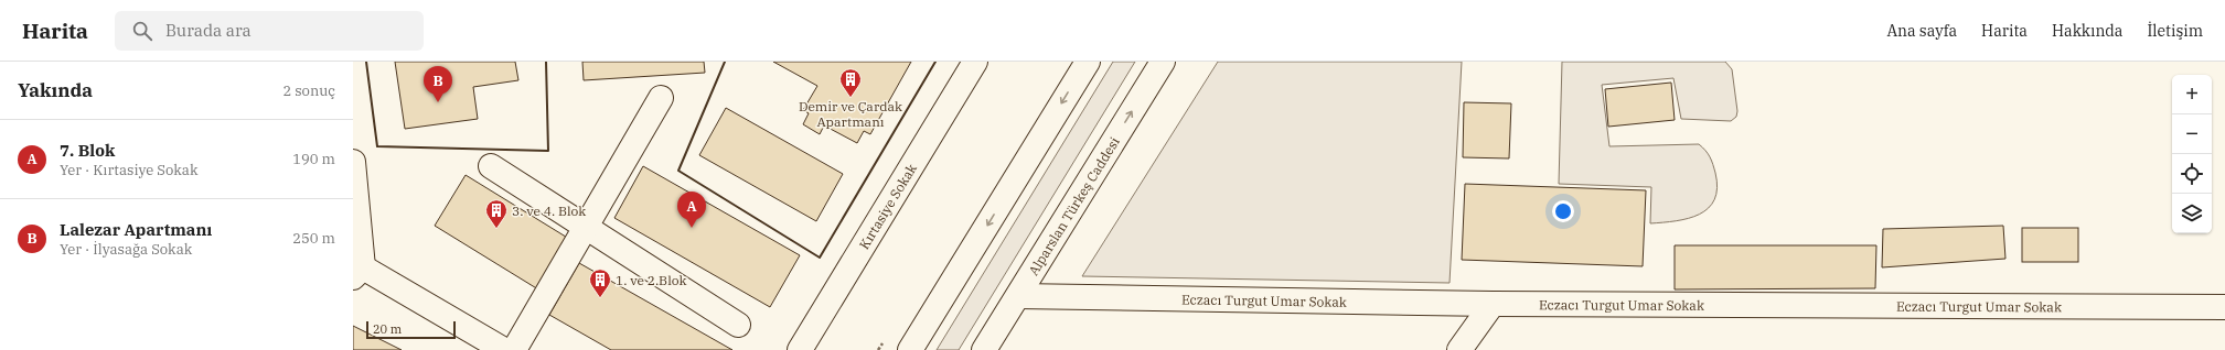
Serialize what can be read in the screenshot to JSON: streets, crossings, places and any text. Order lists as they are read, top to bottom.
{
  "streets": {
    "main road": ["Kırtasiye Sokak", "Alparslan Türkeş Caddesi", "Eczacı Turgut Umar Sokak"]
  },
  "crossings": [
    ["Alparslan Türkeş Caddesi", "Eczacı Turgut Umar Sokak"]
  ],
  "places": {
    "building": ["Demir ve Çardak Apartmanı", "3. ve 4. Blok", "1. ve 2.Blok"]
  },
  "scale_bar": "20 m",
  "page": {
    "header": "Harita",
    "search": "Burada ara",
    "nav": [
      "Ana sayfa",
      "Harita",
      "Hakkında",
      "İletişim"
    ],
    "heading": ["Yakında", "2 sonuç"],
    "pins": ["B", "A"],
    "map_buttons": ["+", "−"],
    "list": [
      {
        "mark": "A",
        "name": "7. Blok",
        "note": "Yer · Kırtasiye Sokak",
        "value": "190 m"
      },
      {
        "mark": "B",
        "name": "Lalezar Apartmanı",
        "note": "Yer · İlyasağa Sokak",
        "value": "250 m"
      }
    ],
    "scale": "20 m"
  }
}
